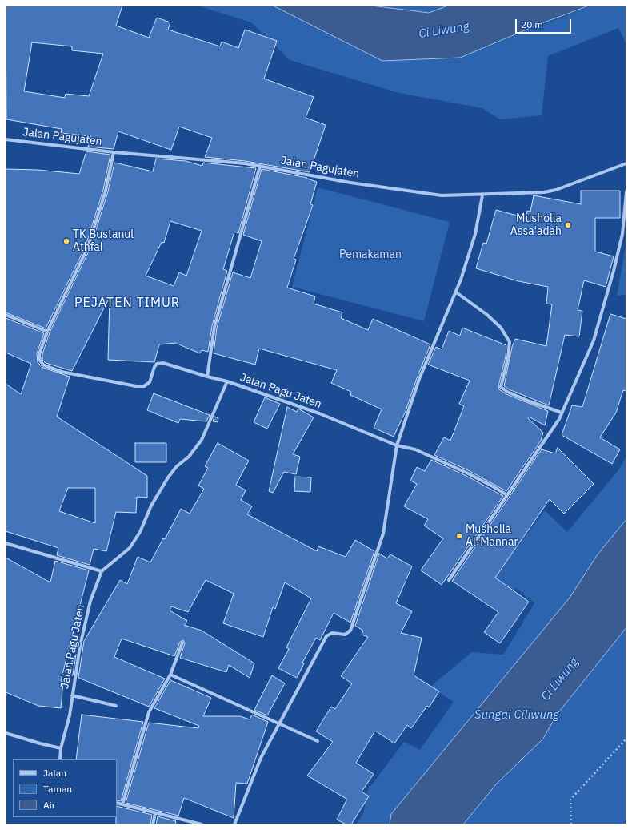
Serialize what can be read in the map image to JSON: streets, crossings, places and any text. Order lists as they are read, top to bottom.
{
  "streets": {
    "street": ["Jalan Pagujaten", "Jalan Pagu Jaten"]
  },
  "districts": ["PEJATEN TIMUR"],
  "water": ["Ci Liwung", "Sungai Ciliwung"],
  "parks": ["Pemakaman"],
  "places": ["Musholla Assa'adah", "TK Bustanul Athfal", "Musholla Al-Mannar"],
  "legend": ["Jalan", "Taman", "Air"],
  "scale_bar": "20 m"
}
